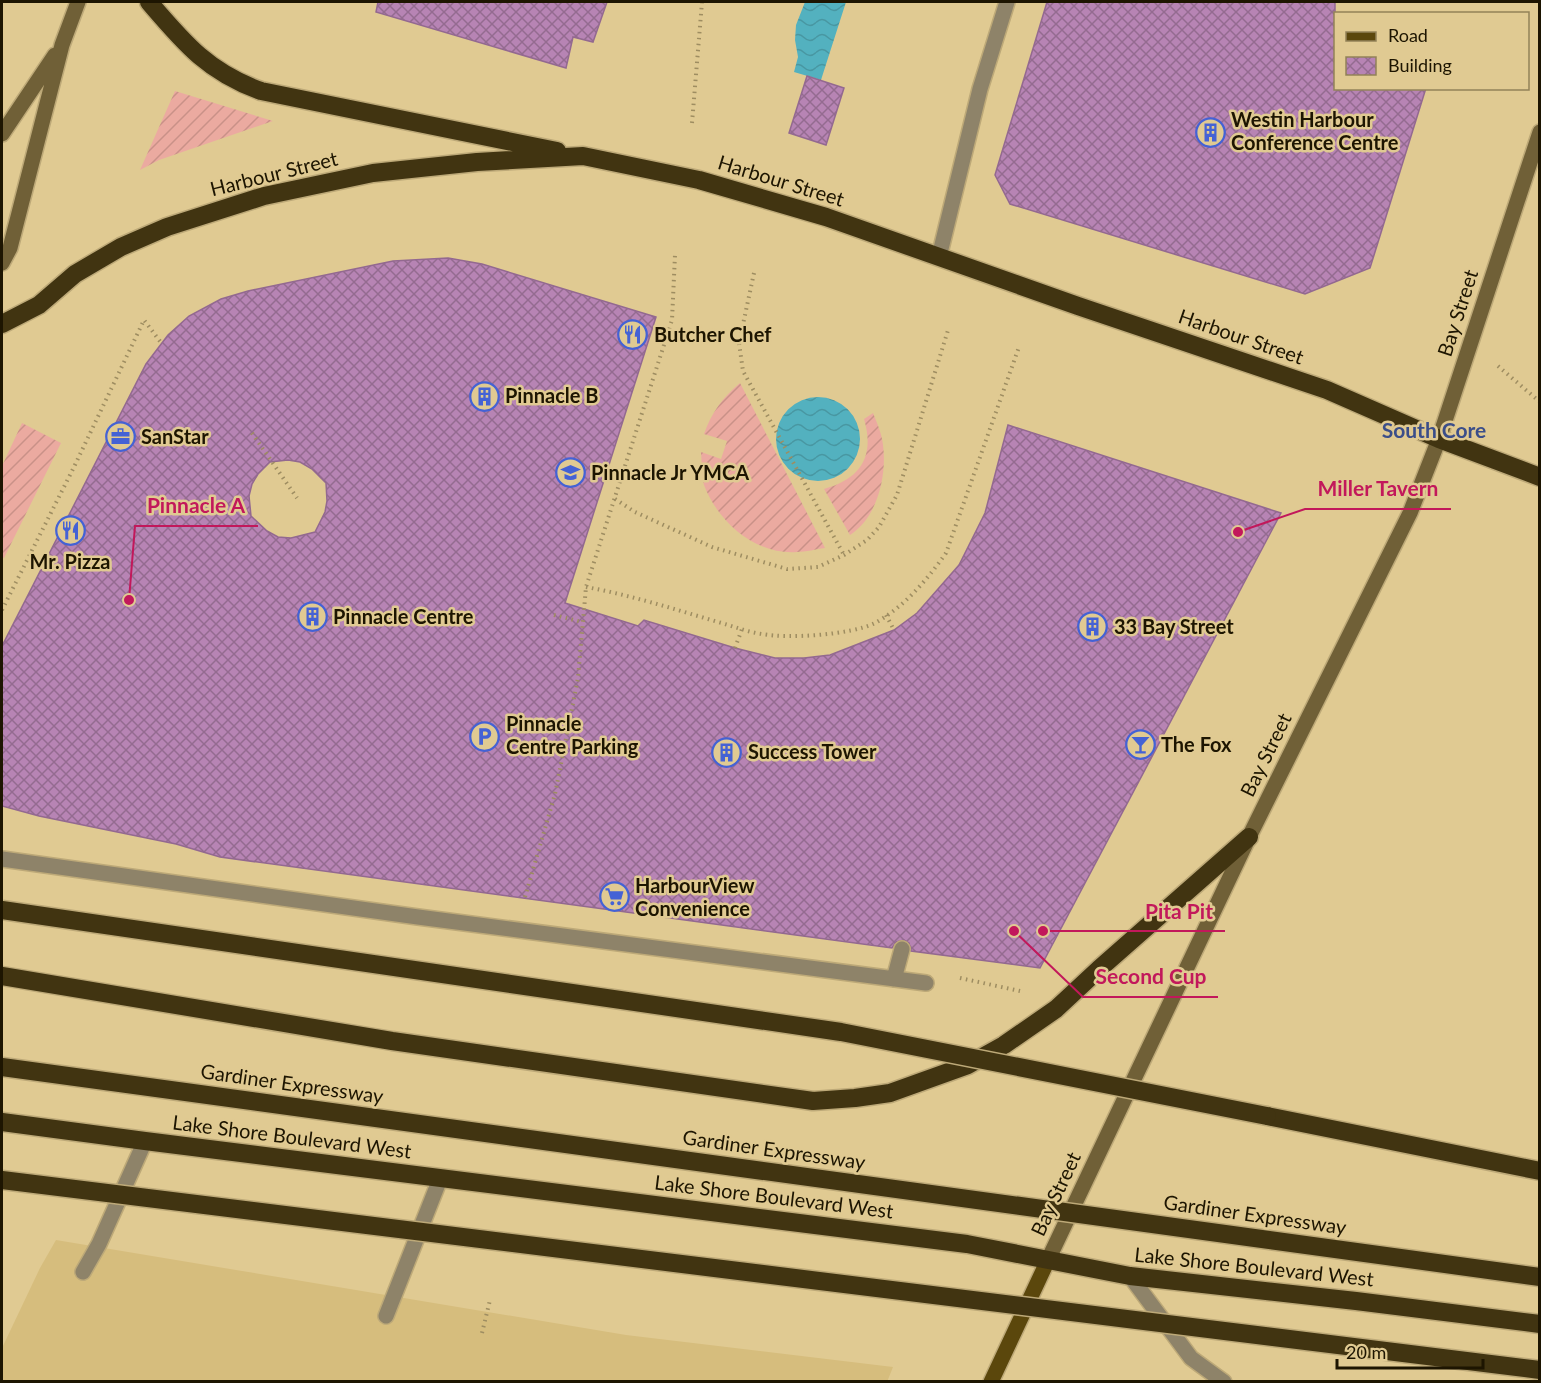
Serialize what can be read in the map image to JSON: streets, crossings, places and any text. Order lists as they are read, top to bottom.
{
  "streets": {
    "highway": ["Harbour Street", "Gardiner Expressway", "Lake Shore Boulevard West"],
    "main road": ["Bay Street"]
  },
  "crossings": [
    ["Harbour Street", "Bay Street"],
    ["Bay Street", "Lake Shore Boulevard West"]
  ],
  "districts": ["South Core"],
  "places": {
    "building": [
      "Westin Harbour Conference Centre",
      "Pinnacle B",
      "Pinnacle Centre",
      "33 Bay Street",
      "Success Tower"
    ],
    "restaurant": ["Butcher Chef", "Mr. Pizza"],
    "office": ["SanStar"],
    "school or university": ["Pinnacle Jr YMCA"],
    "other": [
      "Miller Tavern",
      "Pinnacle A",
      "Second Cup",
      "Pita Pit"
    ],
    "parking": ["Pinnacle Centre Parking"],
    "bar": ["The Fox"],
    "supermarket": ["HarbourView Convenience"]
  },
  "legend": ["Road", "Building"],
  "scale_bar": "20 m"
}
